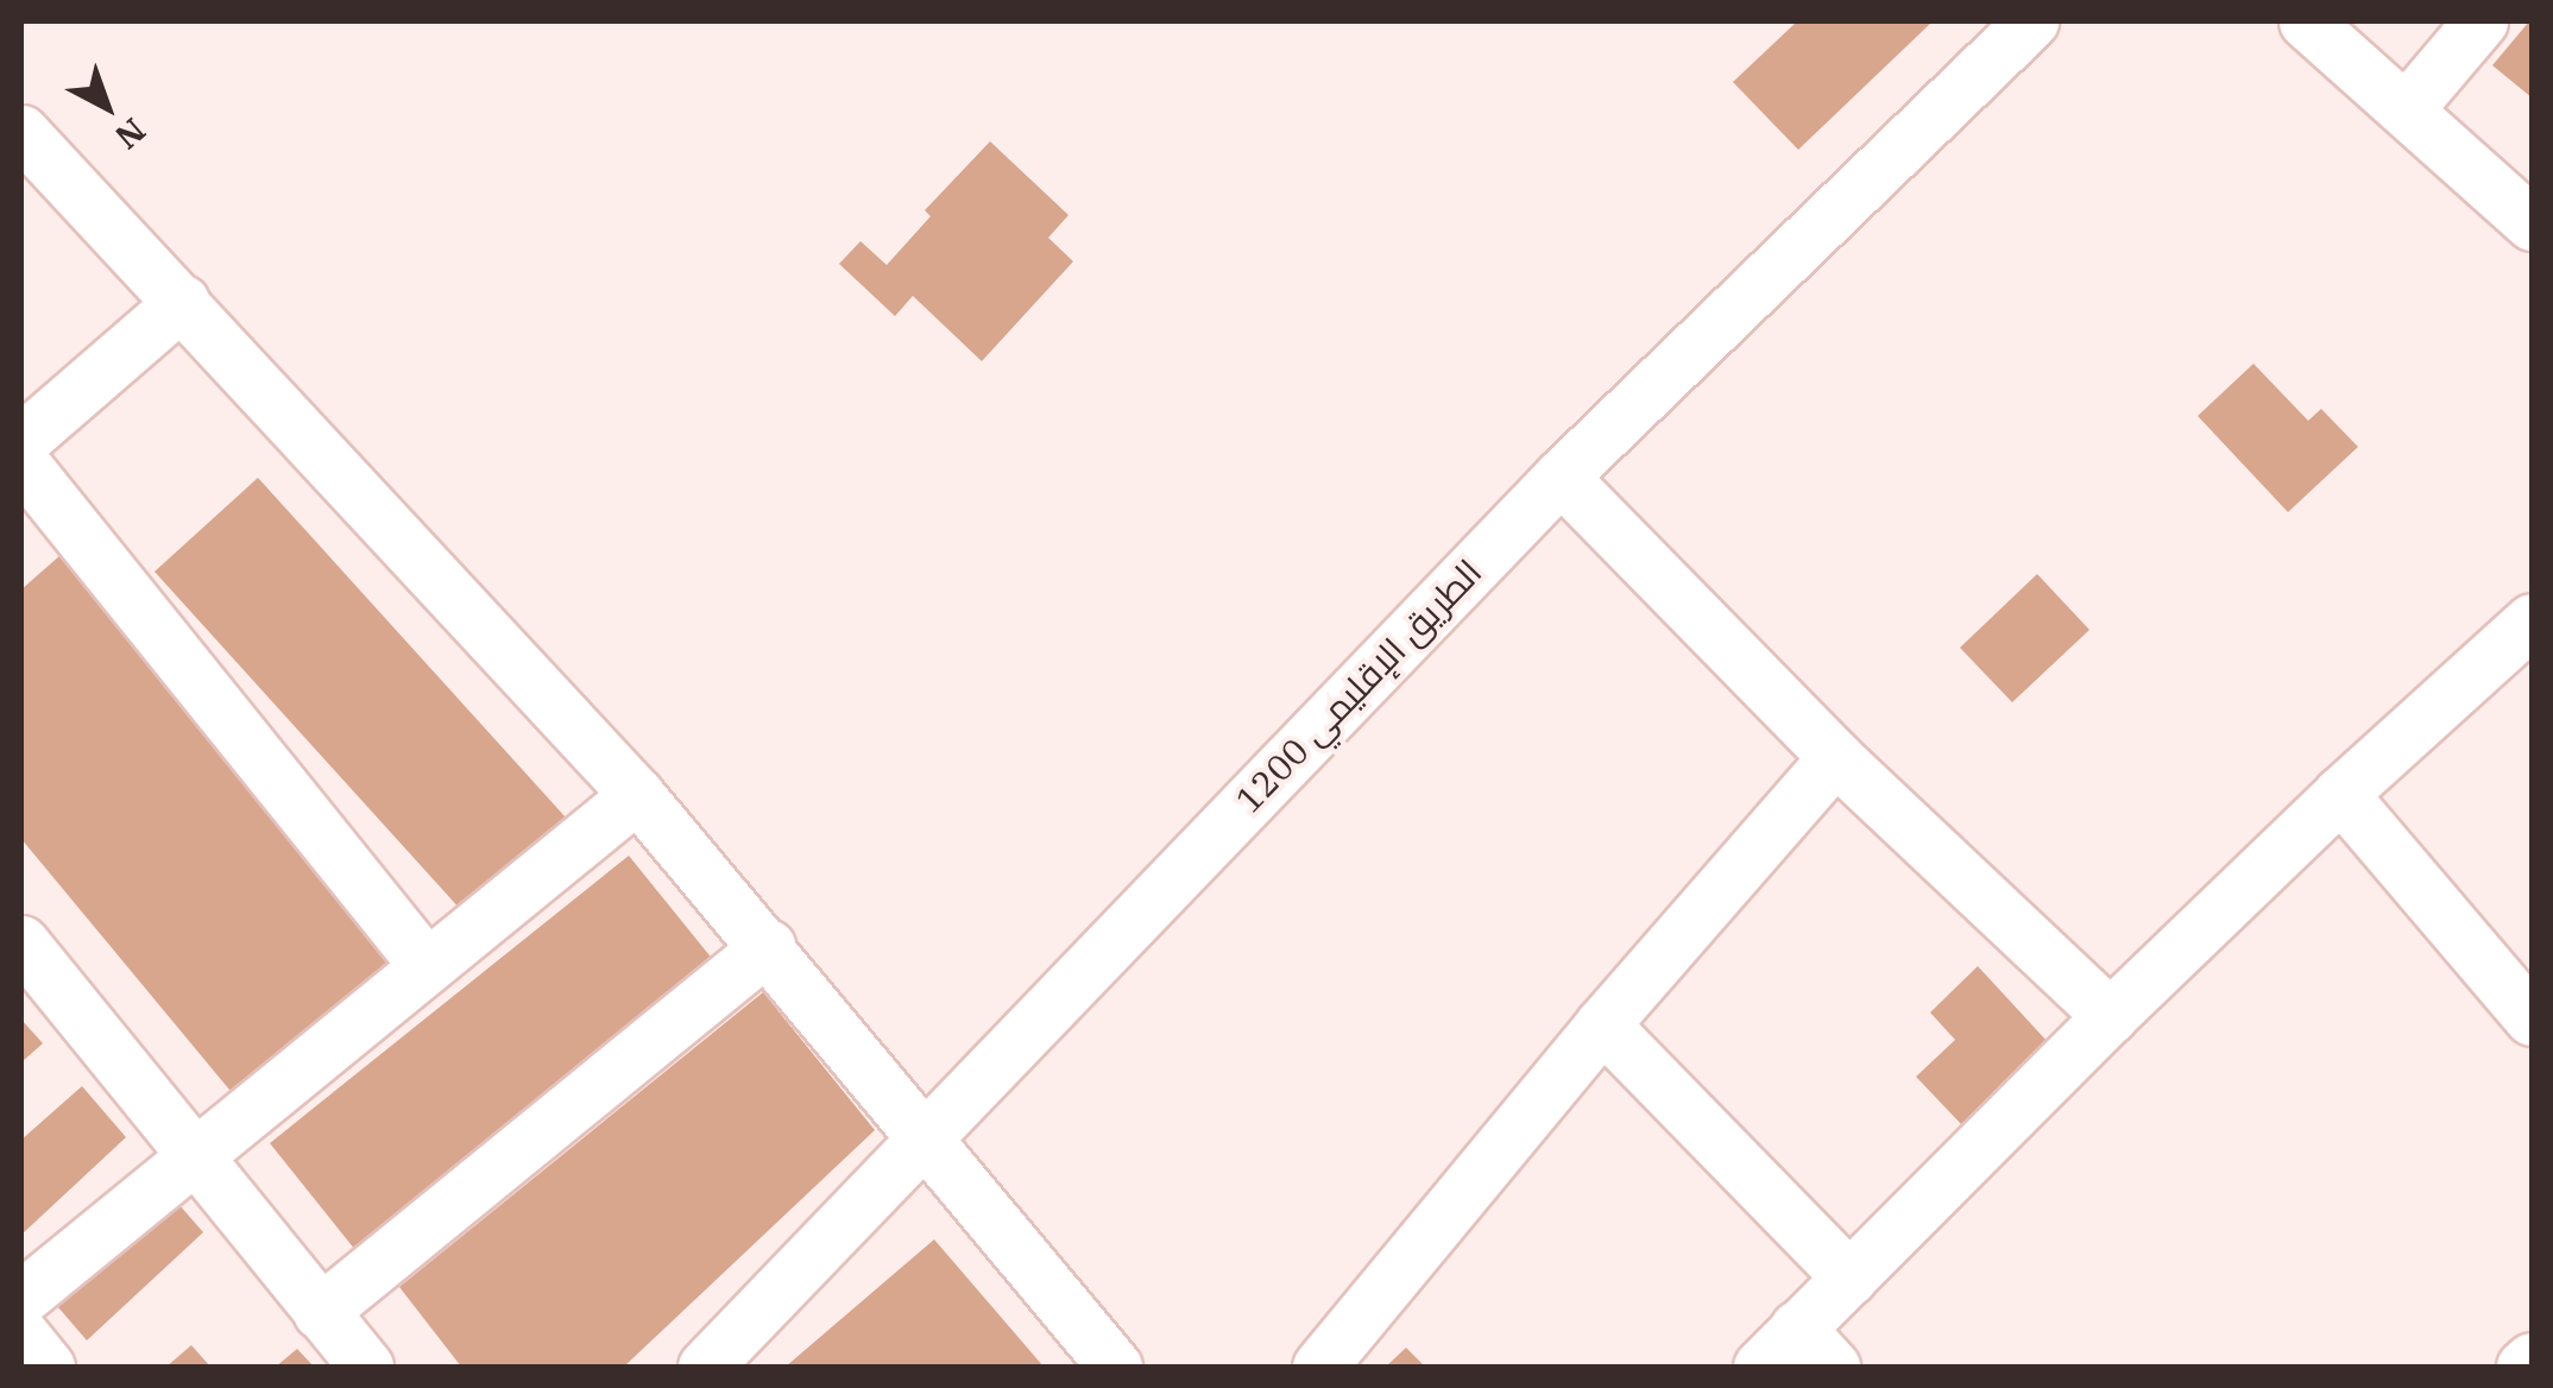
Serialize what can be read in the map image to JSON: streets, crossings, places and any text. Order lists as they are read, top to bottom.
{
  "streets": {
    "street": ["الطريق الإقليمي 1200"]
  },
  "north": "bottom right"
}
